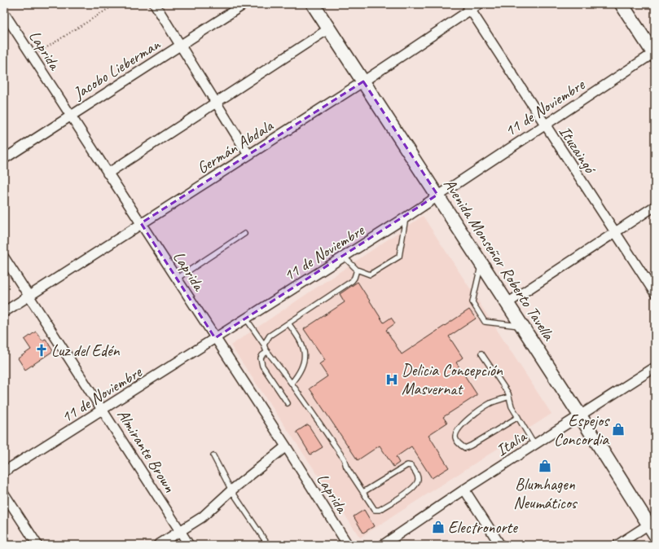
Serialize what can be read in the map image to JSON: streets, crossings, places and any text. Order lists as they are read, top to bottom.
{
  "streets": {
    "main road": ["Avenida Monseñor Roberto Tavella"],
    "street": [
      "Laprida",
      "Jacobo Lieberman",
      "11 de Noviembre",
      "Germán Abdala",
      "Ituzaingó",
      "Italia",
      "Almirante Brown"
    ]
  },
  "crossings": [
    ["Laprida", "Jacobo Lieberman"],
    ["Laprida", "11 de Noviembre"],
    ["Laprida", "Germán Abdala"],
    ["11 de Noviembre", "Ituzaingó"],
    ["11 de Noviembre", "Avenida Monseñor Roberto Tavella"],
    ["11 de Noviembre", "Almirante Brown"],
    ["Germán Abdala", "Ituzaingó"],
    ["Germán Abdala", "Avenida Monseñor Roberto Tavella"],
    ["Germán Abdala", "Almirante Brown"],
    ["Avenida Monseñor Roberto Tavella", "Italia"]
  ],
  "places": {
    "church": ["Luz del Edén"],
    "hospital": ["Delicia Concepción Masvernat"],
    "shop": ["Espejos Concordia", "Blumhagen Neumáticos", "Electronorte"]
  }
}
